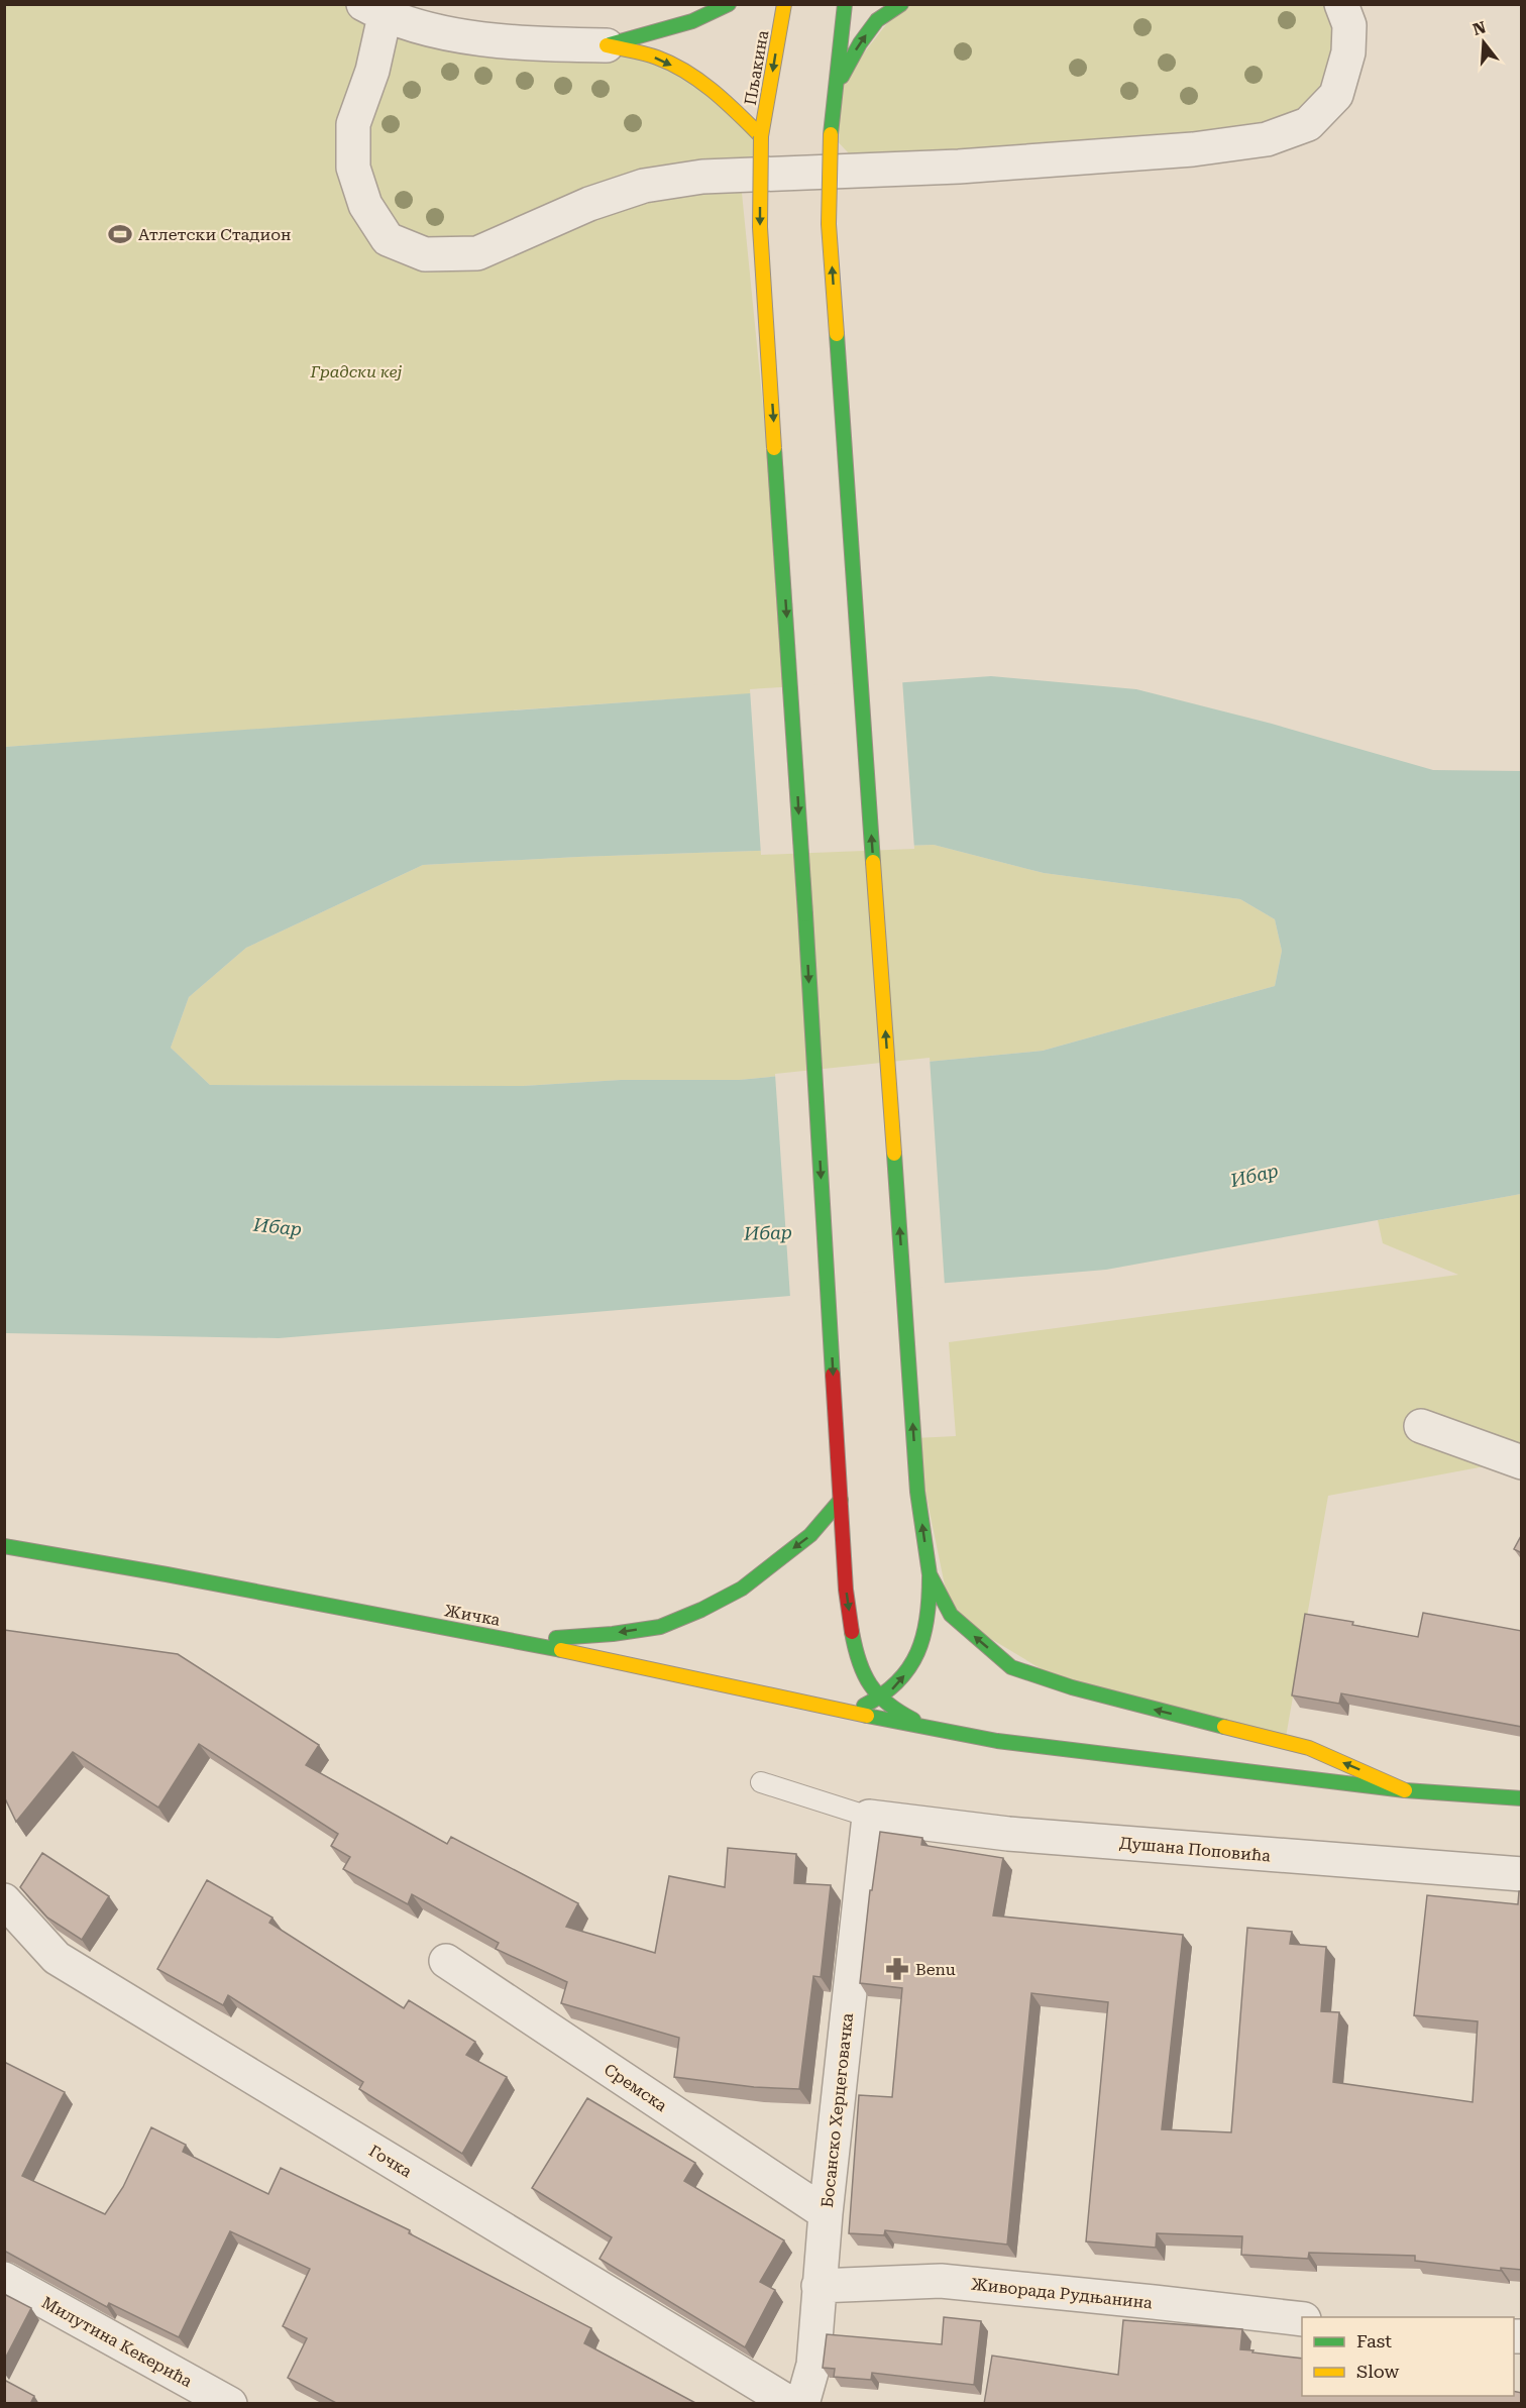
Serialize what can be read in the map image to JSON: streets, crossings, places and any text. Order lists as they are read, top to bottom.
{
  "streets": {
    "main road": ["Пљакина", "Жичка"],
    "street": [
      "Душана Поповића",
      "Сремска",
      "Босанско Херцеговачка",
      "Гочка",
      "Живорада Рудњанина",
      "Милутина Кекерића"
    ]
  },
  "crossings": [
    ["Пљакина", "Жичка"],
    ["Душана Поповића", "Босанско Херцеговачка"],
    ["Сремска", "Босанско Херцеговачка"],
    ["Босанско Херцеговачка", "Живорада Рудњанина"]
  ],
  "water": ["Ибар"],
  "parks": ["Градски кеј"],
  "places": {
    "sports": ["Атлетски Стадион"],
    "pharmacy": ["Benu"]
  },
  "legend": ["Fast", "Slow"],
  "north": "top"
}
